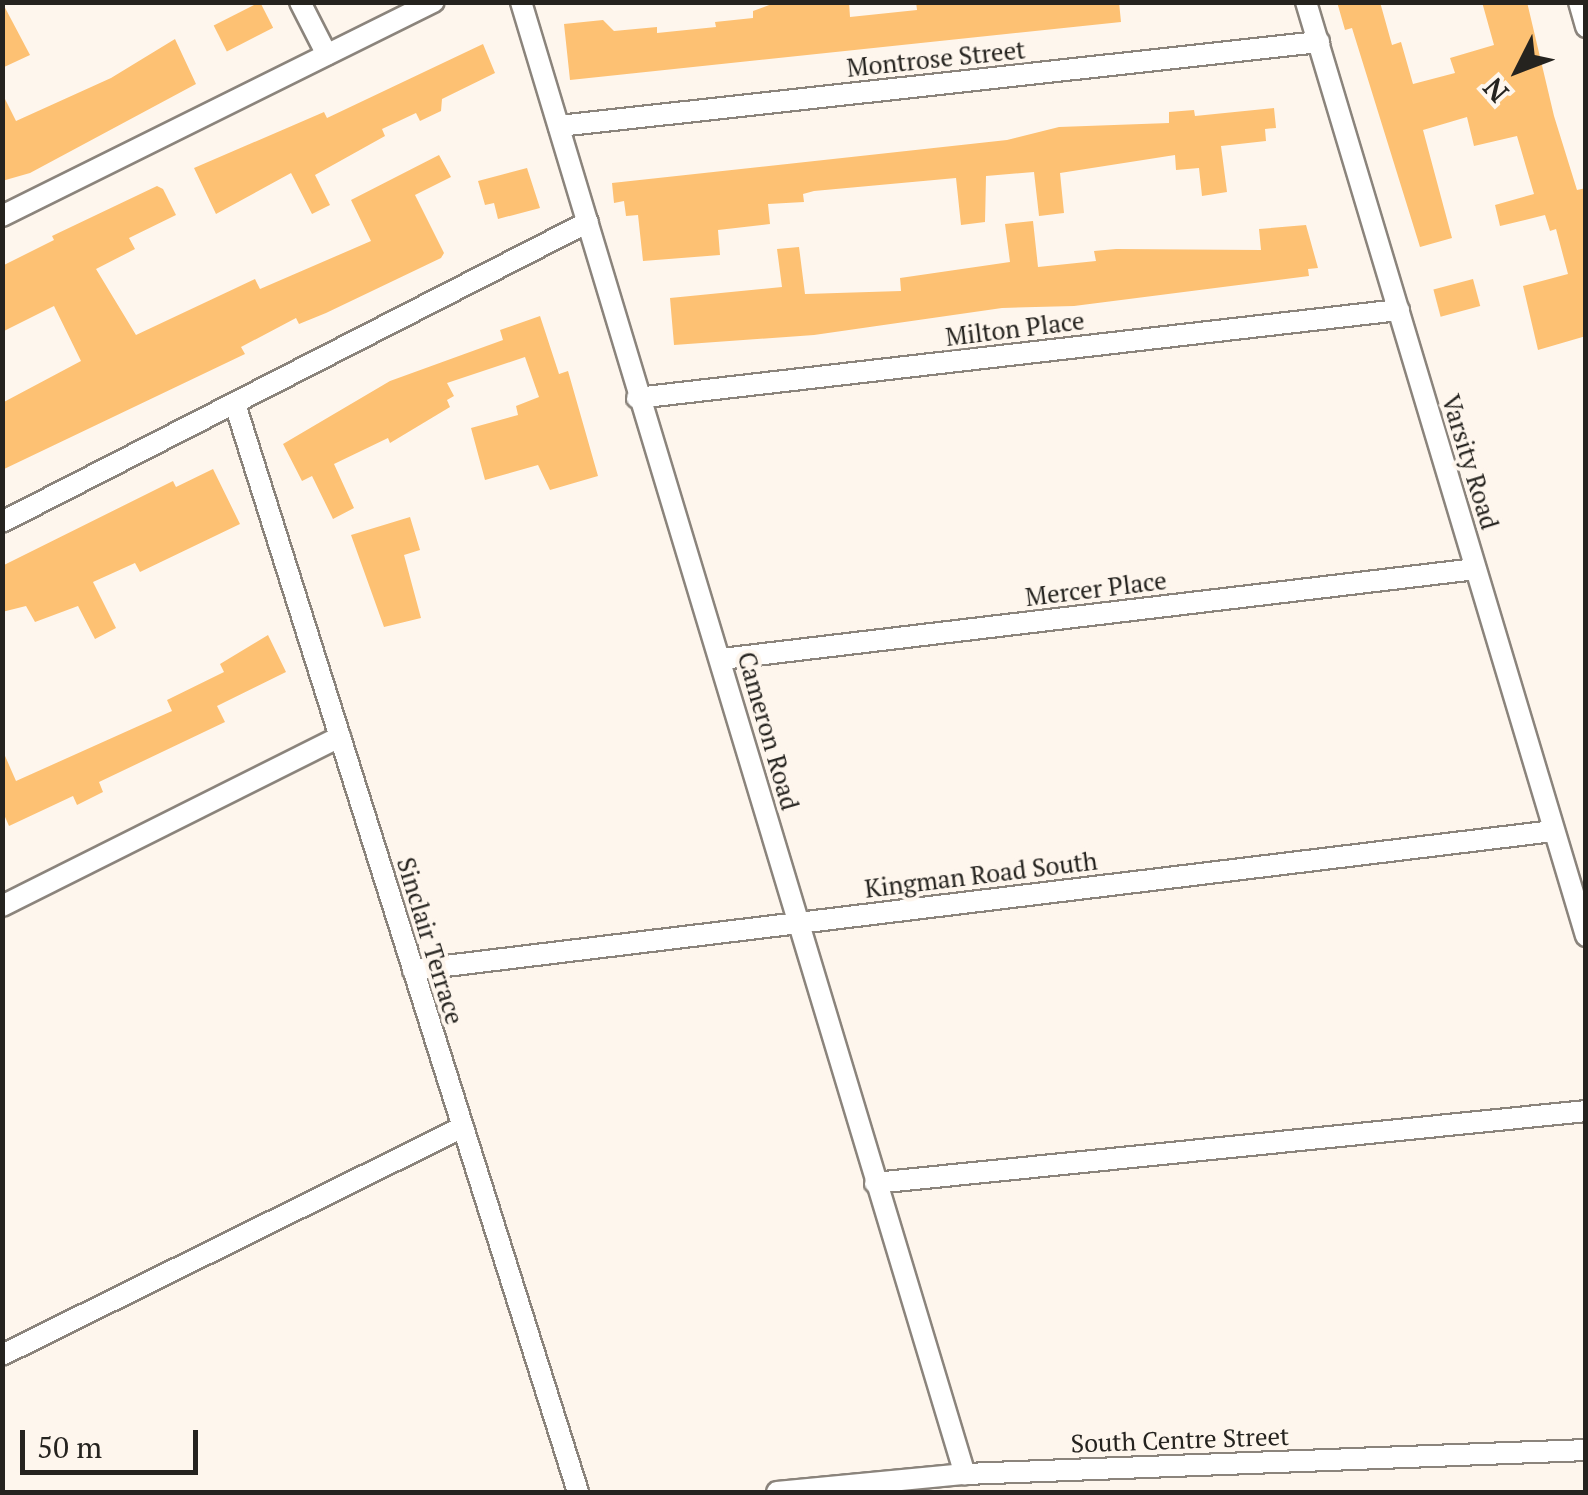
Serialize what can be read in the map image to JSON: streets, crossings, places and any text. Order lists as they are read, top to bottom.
{
  "streets": {
    "street": [
      "Montrose Street",
      "Milton Place",
      "Varsity Road",
      "Mercer Place",
      "Cameron Road",
      "Kingman Road South",
      "Sinclair Terrace",
      "South Centre Street"
    ]
  },
  "crossings": [
    ["Montrose Street", "Varsity Road"],
    ["Montrose Street", "Cameron Road"],
    ["Milton Place", "Varsity Road"],
    ["Milton Place", "Cameron Road"],
    ["Varsity Road", "Mercer Place"],
    ["Varsity Road", "Kingman Road South"],
    ["Mercer Place", "Cameron Road"],
    ["Cameron Road", "Kingman Road South"],
    ["Cameron Road", "South Centre Street"],
    ["Kingman Road South", "Sinclair Terrace"]
  ],
  "scale_bar": "50 m",
  "north": "bottom left"
}
